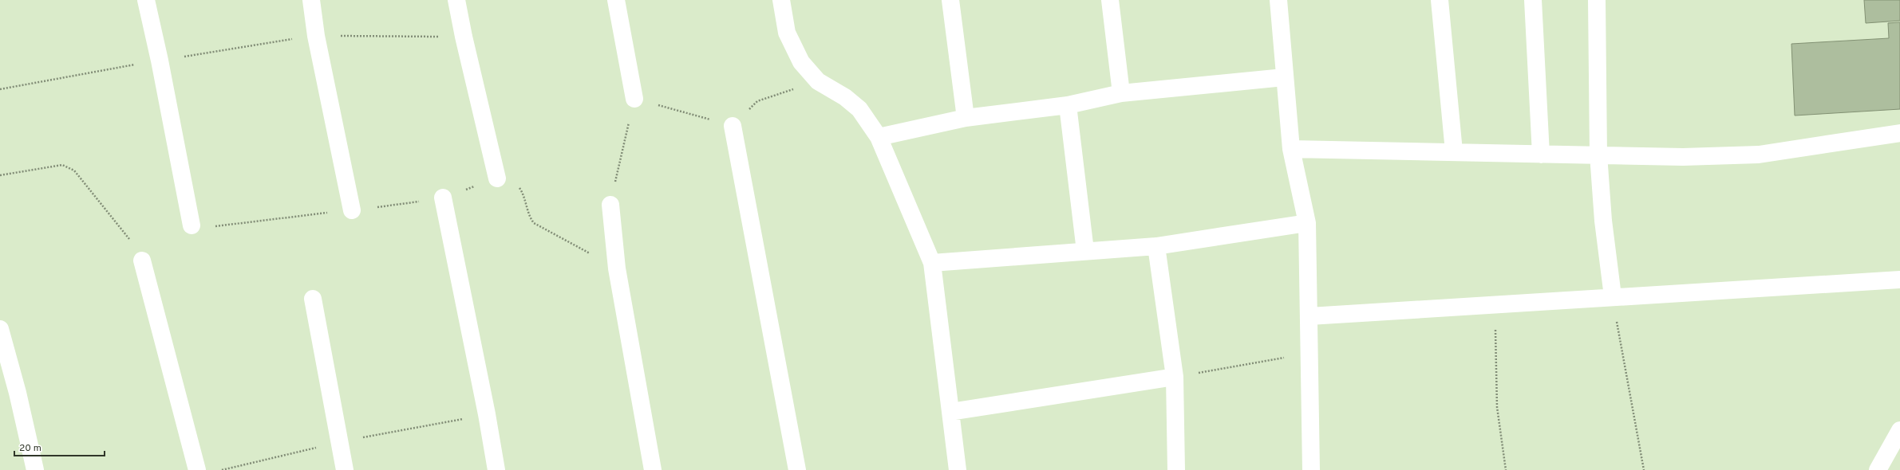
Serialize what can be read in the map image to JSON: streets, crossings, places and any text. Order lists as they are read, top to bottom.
{
  "scale_bar": "20 m"
}
